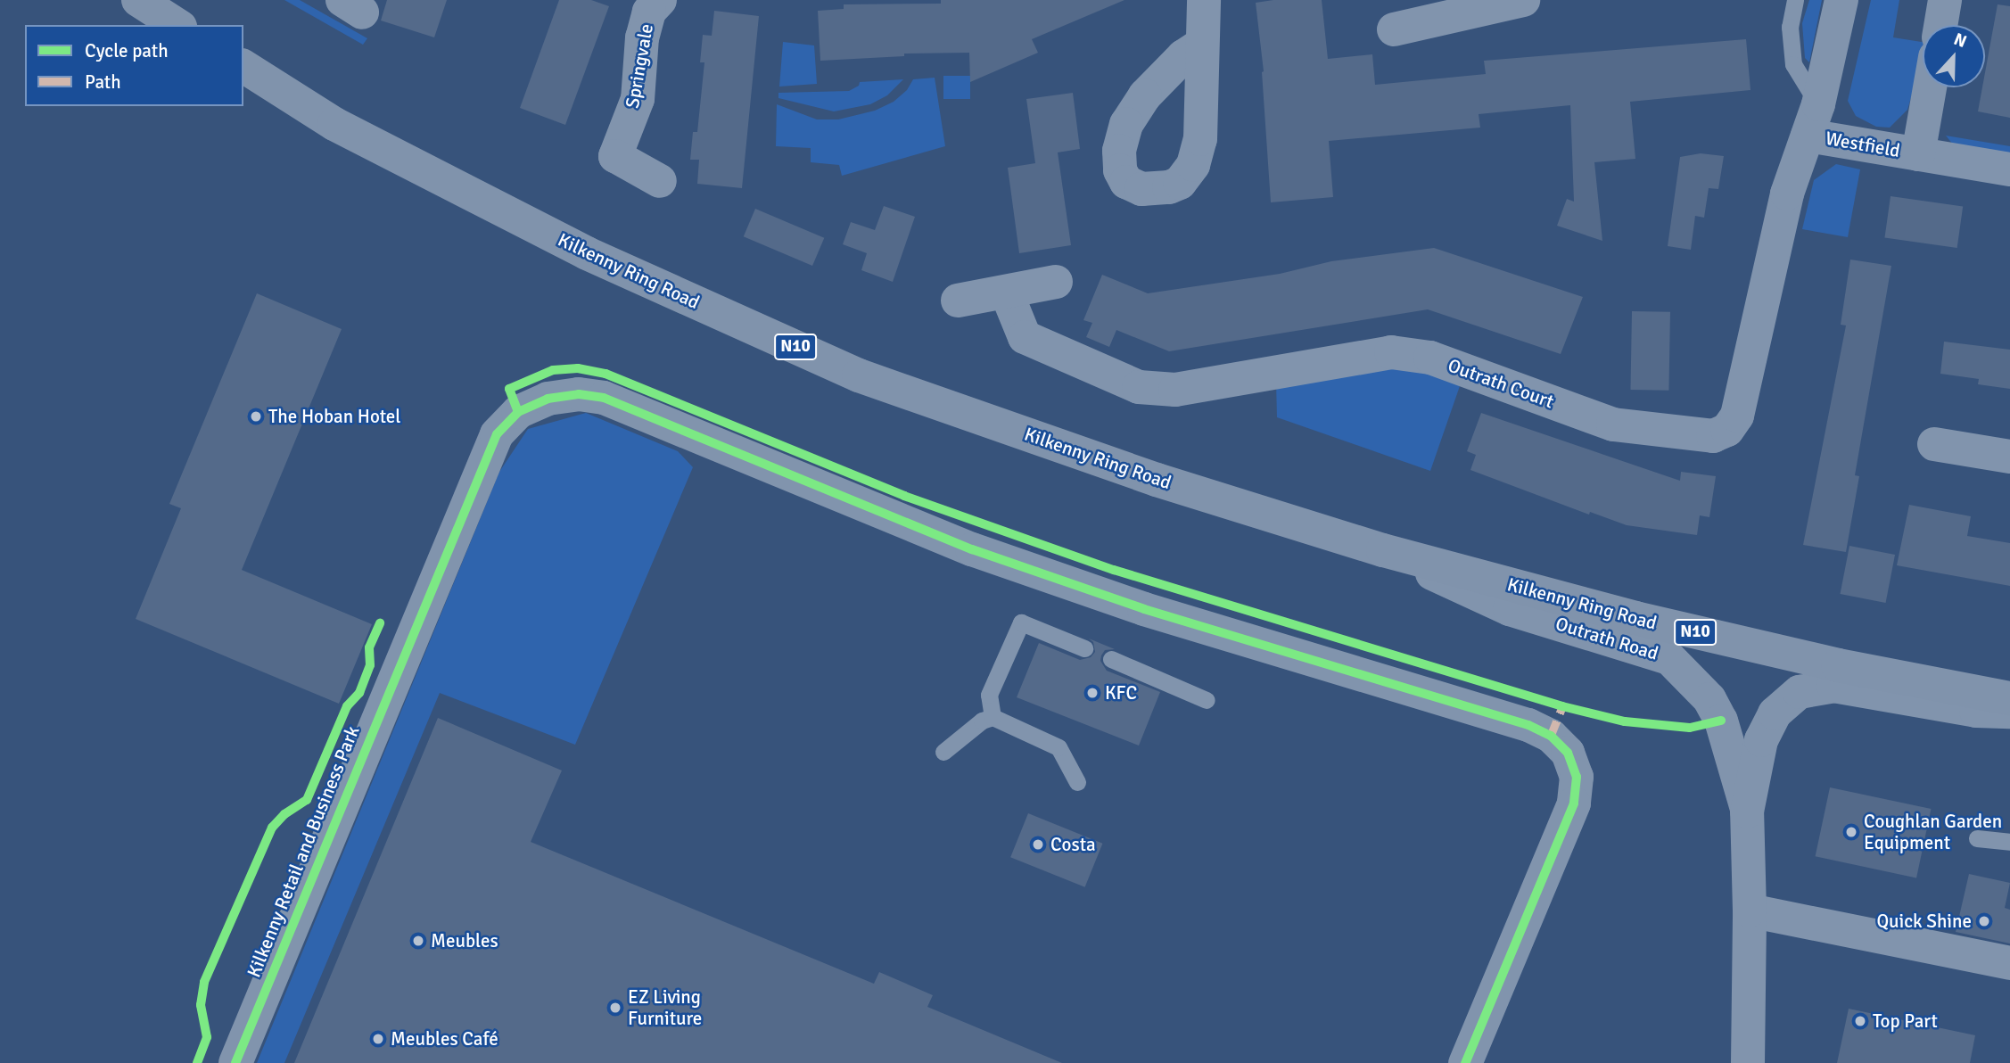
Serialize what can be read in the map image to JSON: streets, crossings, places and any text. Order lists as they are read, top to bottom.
{
  "streets": {
    "highway": ["Kilkenny Ring Road", "N10"],
    "street": [
      "Springvale",
      "Westfield",
      "Outrath Court",
      "Outrath Road",
      "Kilkenny Retail and Business Park"
    ]
  },
  "crossings": [
    ["Westfield", "Outrath Court"],
    ["Kilkenny Ring Road", "Outrath Road"]
  ],
  "places": [
    "The Hoban Hotel",
    "KFC",
    "Coughlan Garden Equipment",
    "Costa",
    "Quick Shine",
    "Meubles",
    "EZ Living Furniture",
    "Top Part",
    "Meubles Café"
  ],
  "legend": ["Cycle path", "Path"],
  "north": "top"
}
